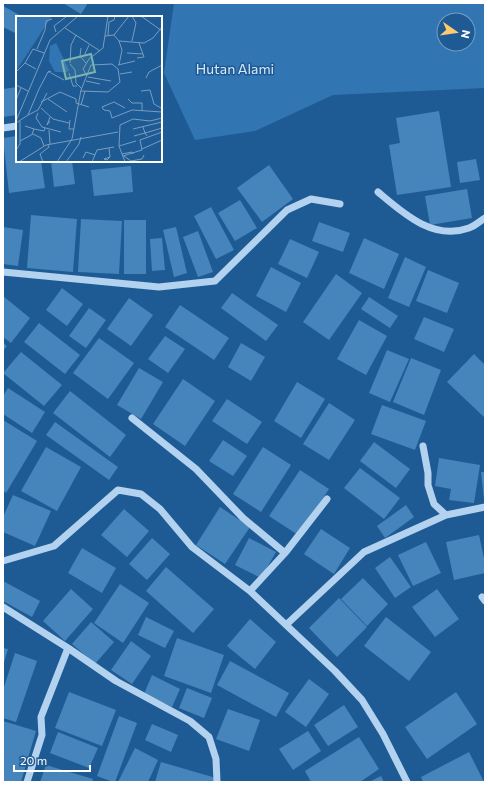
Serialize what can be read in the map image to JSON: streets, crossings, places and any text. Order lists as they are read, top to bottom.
{
  "parks": ["Hutan Alami"],
  "scale_bar": "20 m",
  "north": "right"
}
